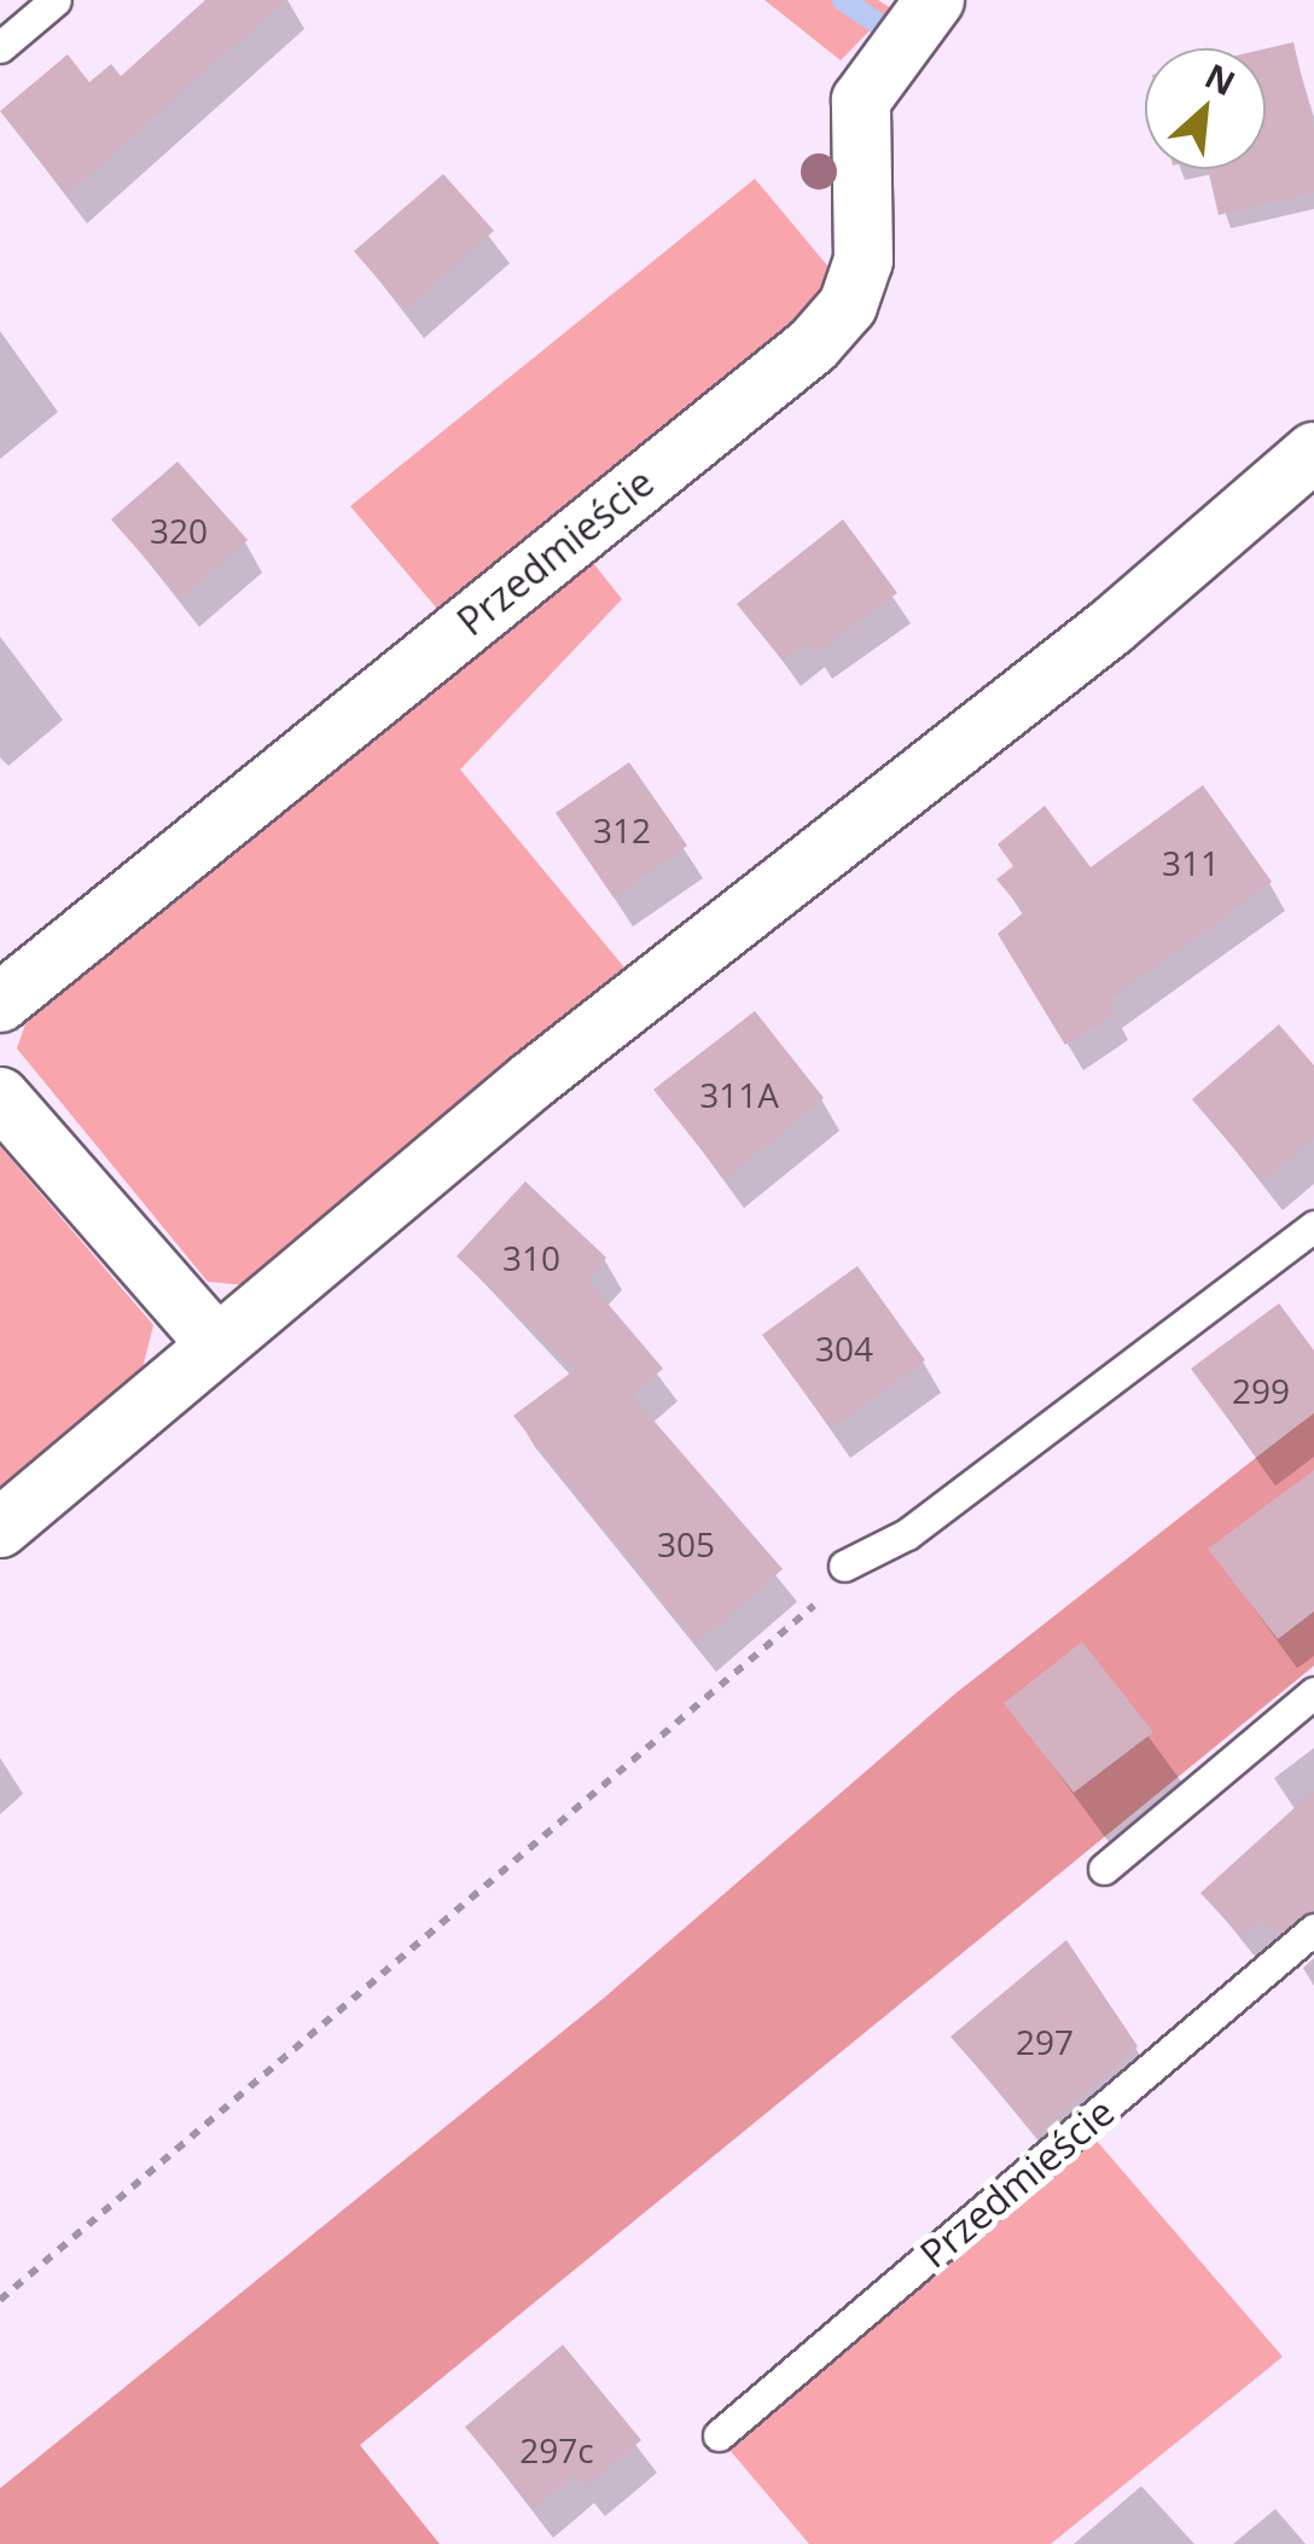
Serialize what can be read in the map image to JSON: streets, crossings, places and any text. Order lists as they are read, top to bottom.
{
  "streets": {
    "street": ["Przedmieście"]
  },
  "house_numbers": [
    "320",
    "312",
    "311",
    "311A",
    "310",
    "304",
    "299",
    "305",
    "297",
    "297c"
  ],
  "north": "top right"
}
